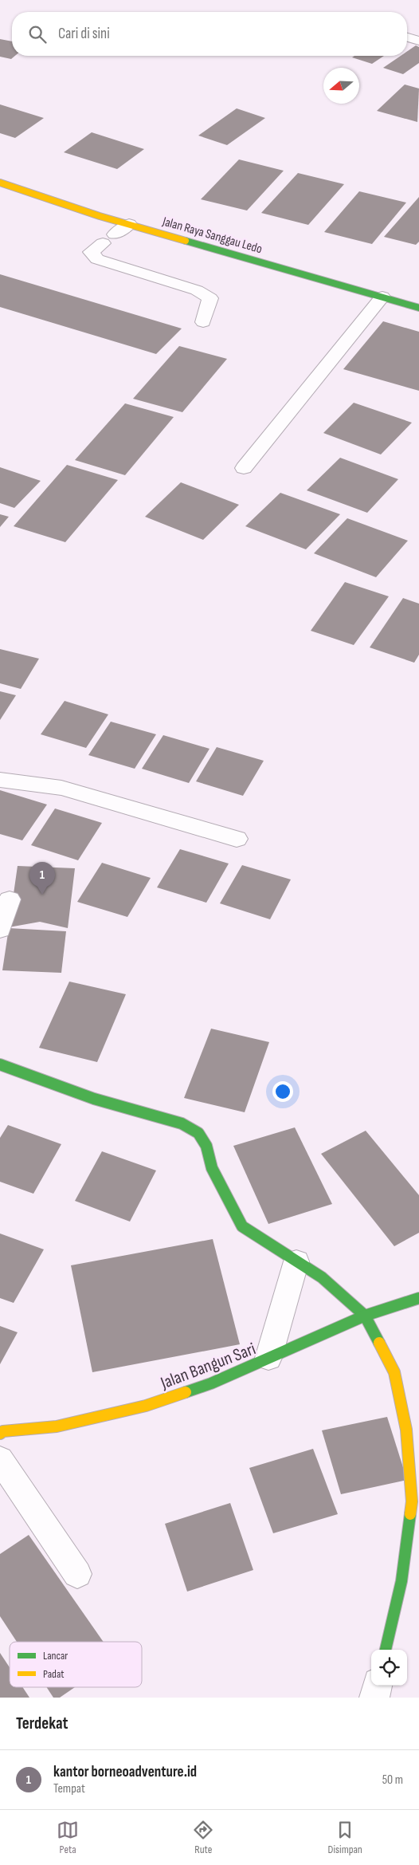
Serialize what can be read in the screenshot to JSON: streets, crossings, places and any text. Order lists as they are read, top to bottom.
{
  "streets": {
    "main road": ["Jalan Raya Sanggau Ledo", "Jalan Bangun Sari"]
  },
  "legend": ["Lancar", "Padat"],
  "north": "left",
  "page": {
    "search": "Cari di sini",
    "pins": "1",
    "heading": "Terdekat",
    "list": [
      {
        "mark": "1",
        "name": "kantor borneoadventure.id",
        "note": "Tempat",
        "value": "50 m"
      }
    ],
    "nav": ["Peta", "Rute", "Disimpan"]
  }
}
